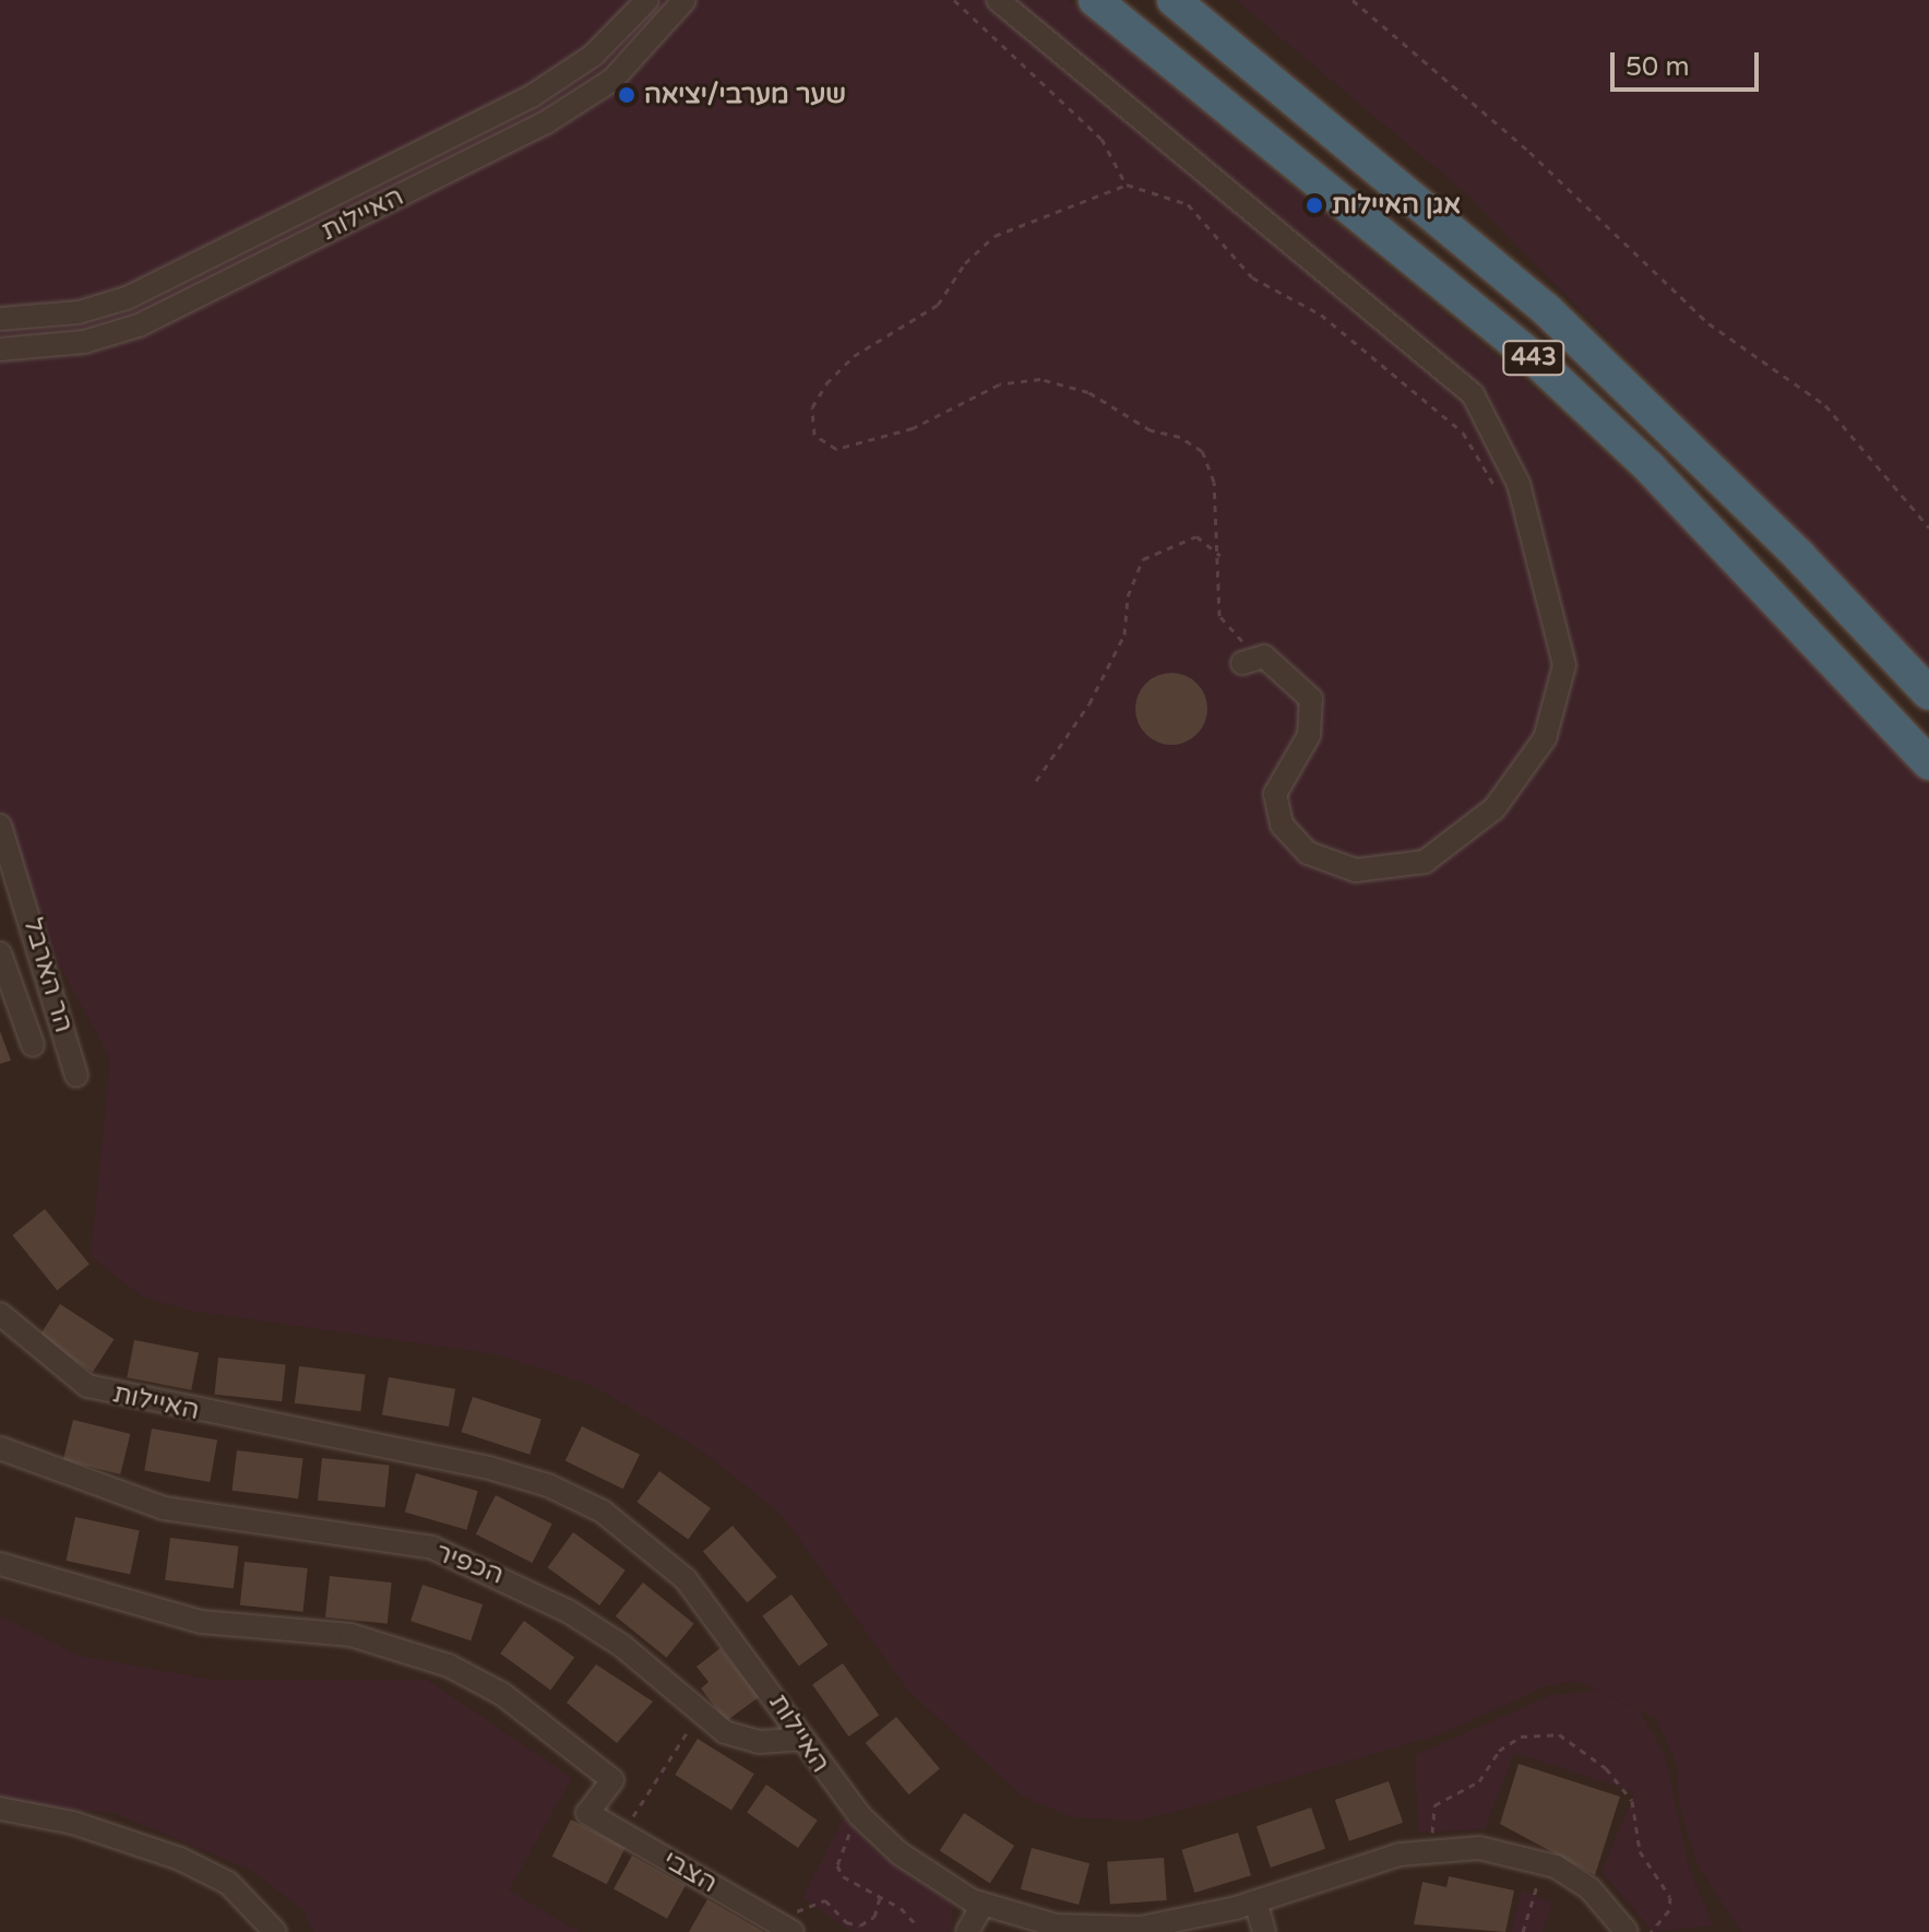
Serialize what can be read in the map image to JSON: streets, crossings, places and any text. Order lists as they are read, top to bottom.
{
  "streets": {
    "highway": ["443"],
    "street": [
      "האיילות",
      "הר הארבל",
      "הכפיר",
      "הצבי"
    ]
  },
  "crossings": [
    ["האיילות", "הכפיר"]
  ],
  "places": ["שער מערבי/יציאה", "אגן האיילות"],
  "scale_bar": "50 m"
}
